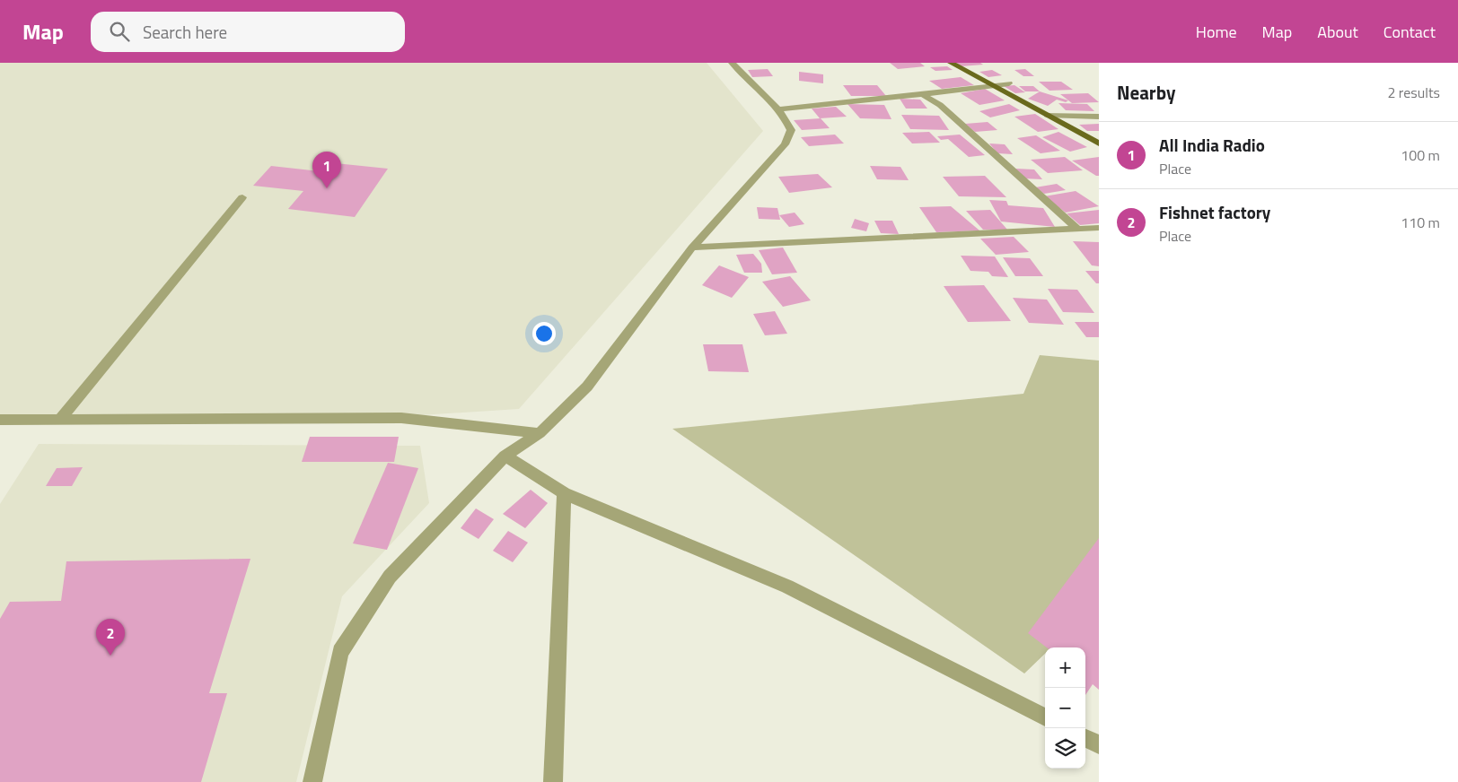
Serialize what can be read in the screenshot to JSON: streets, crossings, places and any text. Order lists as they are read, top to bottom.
{
  "page": {
    "header": "Map",
    "search": "Search here",
    "nav": [
      "Home",
      "Map",
      "About",
      "Contact"
    ],
    "heading": ["Nearby", "2 results"],
    "list": [
      {
        "mark": "1",
        "name": "All India Radio",
        "note": "Place",
        "value": "100 m"
      },
      {
        "mark": "2",
        "name": "Fishnet factory",
        "note": "Place",
        "value": "110 m"
      }
    ],
    "pins": ["1", "2"],
    "map_buttons": ["+", "−"]
  }
}
